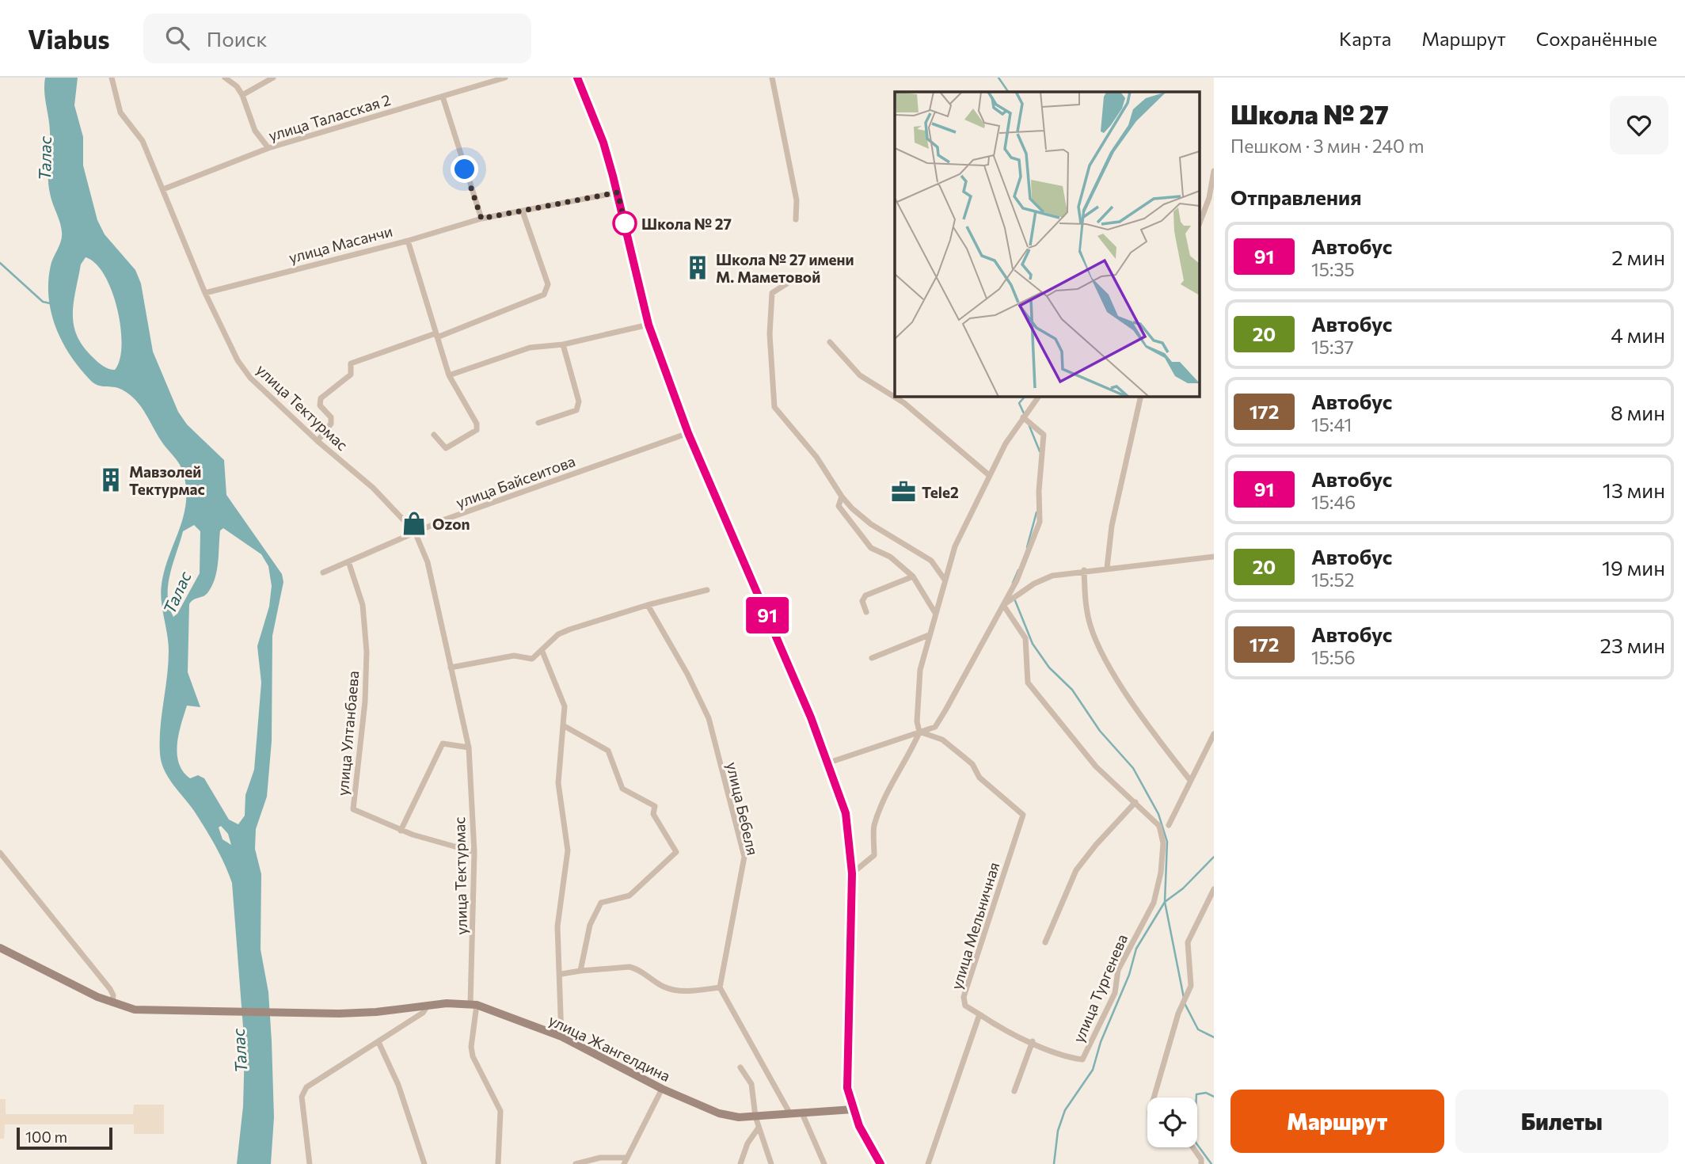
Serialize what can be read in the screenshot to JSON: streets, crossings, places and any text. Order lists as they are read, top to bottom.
{
  "streets": {
    "street": [
      "улица Таласская 2",
      "улица Масанчи",
      "улица Тектурмас",
      "улица Байсеитова",
      "улица Ултанбаева",
      "улица Бебеля",
      "улица Мельничная",
      "улица Тургенева",
      "улица Жангелдина"
    ]
  },
  "crossings": [
    ["улица Таласская 2", "улица Тектурмас"],
    ["улица Масанчи", "улица Тектурмас"],
    ["улица Тектурмас", "улица Байсеитова"],
    ["улица Тектурмас", "улица Жангелдина"],
    ["улица Байсеитова", "улица Ултанбаева"],
    ["улица Мельничная", "улица Тургенева"]
  ],
  "water": ["Талас"],
  "places": {
    "other": ["Школа № 27"],
    "building": ["Школа № 27 имени М. Маметовой", "Мавзолей Тектурмас"],
    "office": ["Tele2"],
    "shop": ["Ozon"]
  },
  "lines": ["bus line 91"],
  "scale_bar": "100 m",
  "page": {
    "header": "Viabus",
    "search": "Поиск",
    "nav": ["Карта", "Маршрут", "Сохранённые"],
    "on_map": "91",
    "heading": [
      ["Школа № 27", "Пешком · 3 мин · 240 m"],
      "Отправления"
    ],
    "list": [
      {
        "mark": "91",
        "name": "Автобус",
        "note": "15:35",
        "value": "2 мин"
      },
      {
        "mark": "20",
        "name": "Автобус",
        "note": "15:37",
        "value": "4 мин"
      },
      {
        "mark": "172",
        "name": "Автобус",
        "note": "15:41",
        "value": "8 мин"
      },
      {
        "mark": "91",
        "name": "Автобус",
        "note": "15:46",
        "value": "13 мин"
      },
      {
        "mark": "20",
        "name": "Автобус",
        "note": "15:52",
        "value": "19 мин"
      },
      {
        "mark": "172",
        "name": "Автобус",
        "note": "15:56",
        "value": "23 мин"
      }
    ],
    "buttons": ["Маршрут", "Билеты"],
    "scale": "100 m"
  }
}
